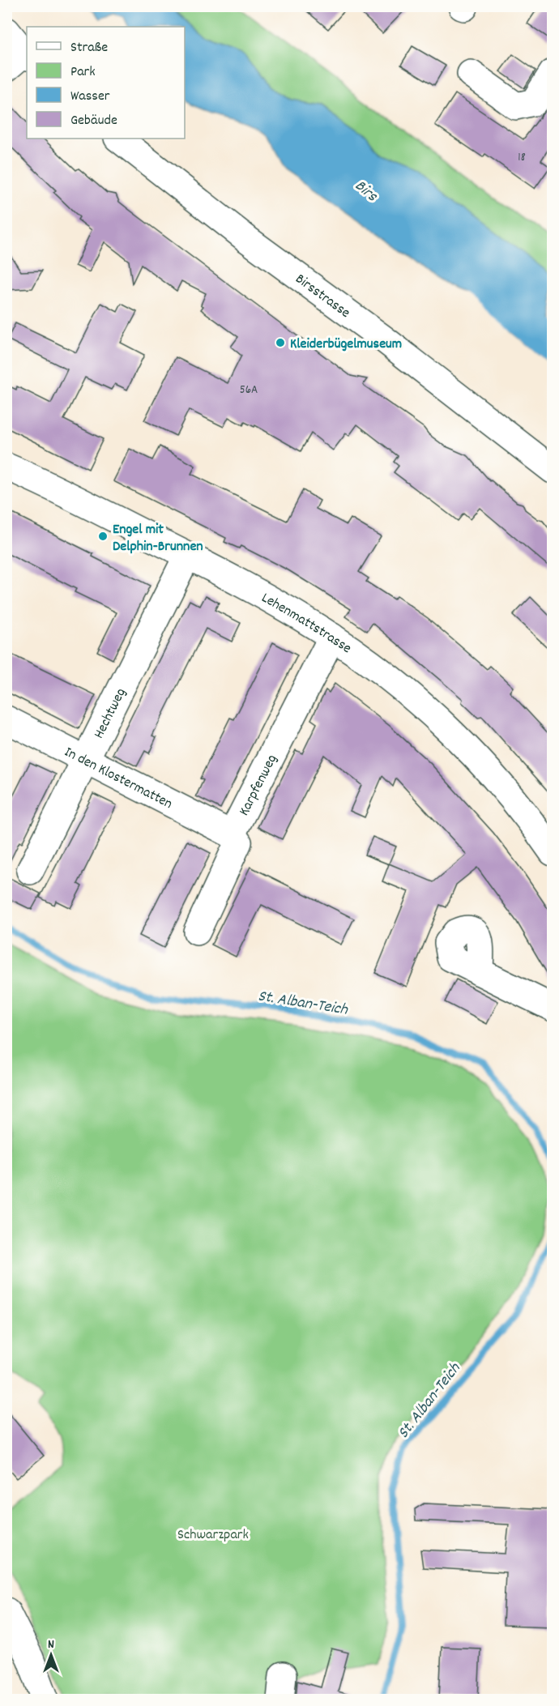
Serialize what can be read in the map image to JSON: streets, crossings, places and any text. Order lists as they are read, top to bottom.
{
  "streets": {
    "street": [
      "Birsstrasse",
      "Lehenmattstrasse",
      "Hechtweg",
      "In den Klostermatten",
      "Karpfenweg"
    ]
  },
  "crossings": [
    ["Lehenmattstrasse", "Hechtweg"],
    ["Lehenmattstrasse", "Karpfenweg"],
    ["Hechtweg", "In den Klostermatten"],
    ["In den Klostermatten", "Karpfenweg"]
  ],
  "water": ["Birs", "St. Alban-Teich"],
  "parks": ["Schwarzpark"],
  "places": ["Kleiderbügelmuseum", "Engel mit Delphin-Brunnen"],
  "house_numbers": ["18", "56A"],
  "legend": [
    "Straße",
    "Park",
    "Wasser",
    "Gebäude"
  ],
  "north": "top"
}
